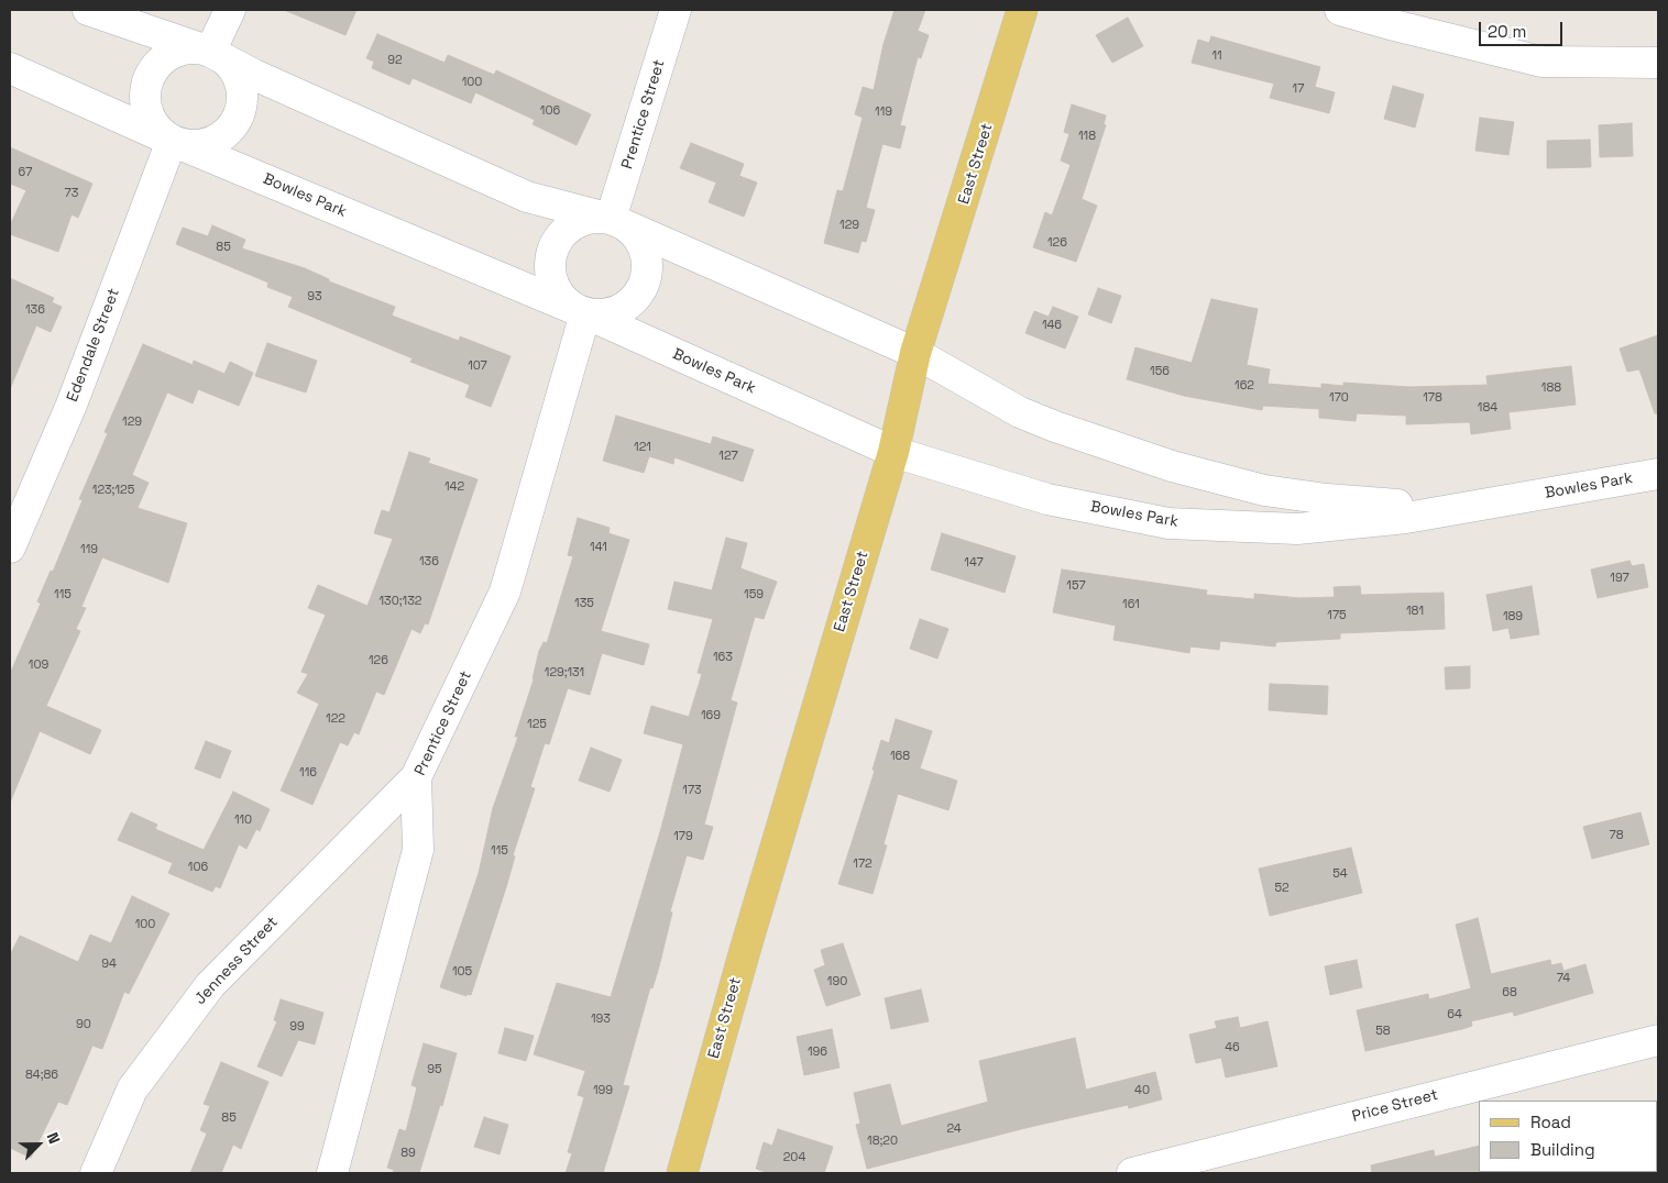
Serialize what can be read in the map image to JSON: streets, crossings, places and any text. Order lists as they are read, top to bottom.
{
  "streets": {
    "main road": ["East Street"],
    "street": [
      "Prentice Street",
      "Bowles Park",
      "Edendale Street",
      "Jenness Street",
      "Price Street"
    ]
  },
  "crossings": [
    ["Prentice Street", "Bowles Park"],
    ["Prentice Street", "Jenness Street"],
    ["East Street", "Bowles Park"],
    ["Bowles Park", "Edendale Street"]
  ],
  "house_numbers": [
    "11",
    "92",
    "100",
    "17",
    "106",
    "119",
    "118",
    "67",
    "73",
    "129",
    "126",
    "85",
    "93",
    "136",
    "146",
    "107",
    "156",
    "162",
    "188",
    "170",
    "178",
    "184",
    "129",
    "121",
    "127",
    "142",
    "123;125",
    "141",
    "119",
    "136",
    "147",
    "197",
    "157",
    "115",
    "159",
    "130;132",
    "135",
    "161",
    "181",
    "175",
    "189",
    "163",
    "126",
    "109",
    "129;131",
    "169",
    "122",
    "125",
    "168",
    "116",
    "173",
    "110",
    "78",
    "179",
    "115",
    "172",
    "106",
    "54",
    "52",
    "100",
    "94",
    "105",
    "74",
    "190",
    "68",
    "64",
    "193",
    "90",
    "99",
    "58",
    "46",
    "196",
    "95",
    "84;86",
    "199",
    "40",
    "85",
    "24",
    "18;20",
    "89",
    "204"
  ],
  "legend": ["Road", "Building"],
  "scale_bar": "20 m",
  "north": "top right"
}
